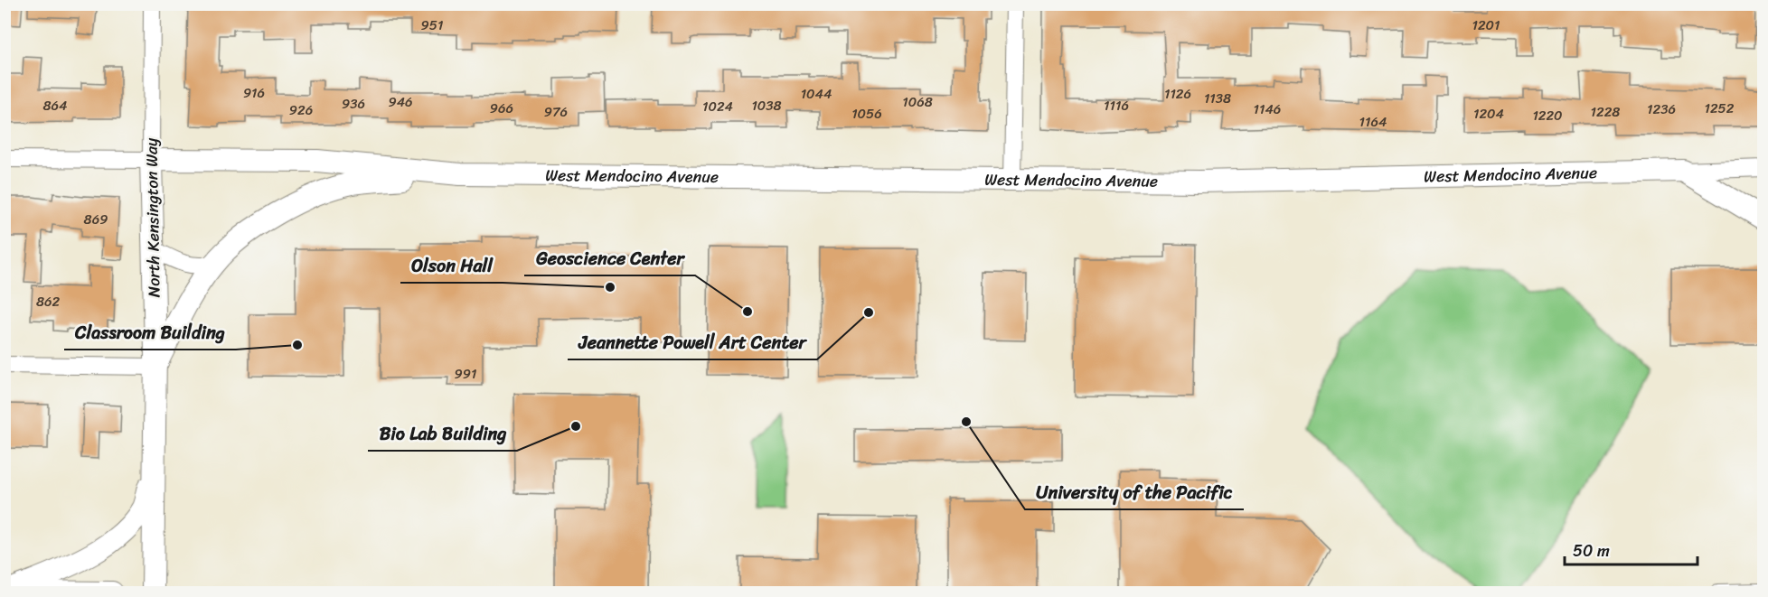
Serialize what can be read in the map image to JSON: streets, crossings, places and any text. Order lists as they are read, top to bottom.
{
  "streets": {
    "street": ["West Mendocino Avenue", "North Kensington Way"]
  },
  "crossings": [
    ["West Mendocino Avenue", "North Kensington Way"]
  ],
  "places": [
    "Olson Hall",
    "Geoscience Center",
    "Jeannette Powell Art Center",
    "Classroom Building",
    "University of the Pacific",
    "Bio Lab Building"
  ],
  "house_numbers": [
    "951",
    "1201",
    "916",
    "1044",
    "1126",
    "1138",
    "946",
    "1068",
    "936",
    "864",
    "1038",
    "1116",
    "1024",
    "966",
    "1252",
    "1146",
    "1236",
    "926",
    "976",
    "1228",
    "1056",
    "1204",
    "1220",
    "1164",
    "869",
    "862",
    "991"
  ],
  "scale_bar": "50 m"
}
